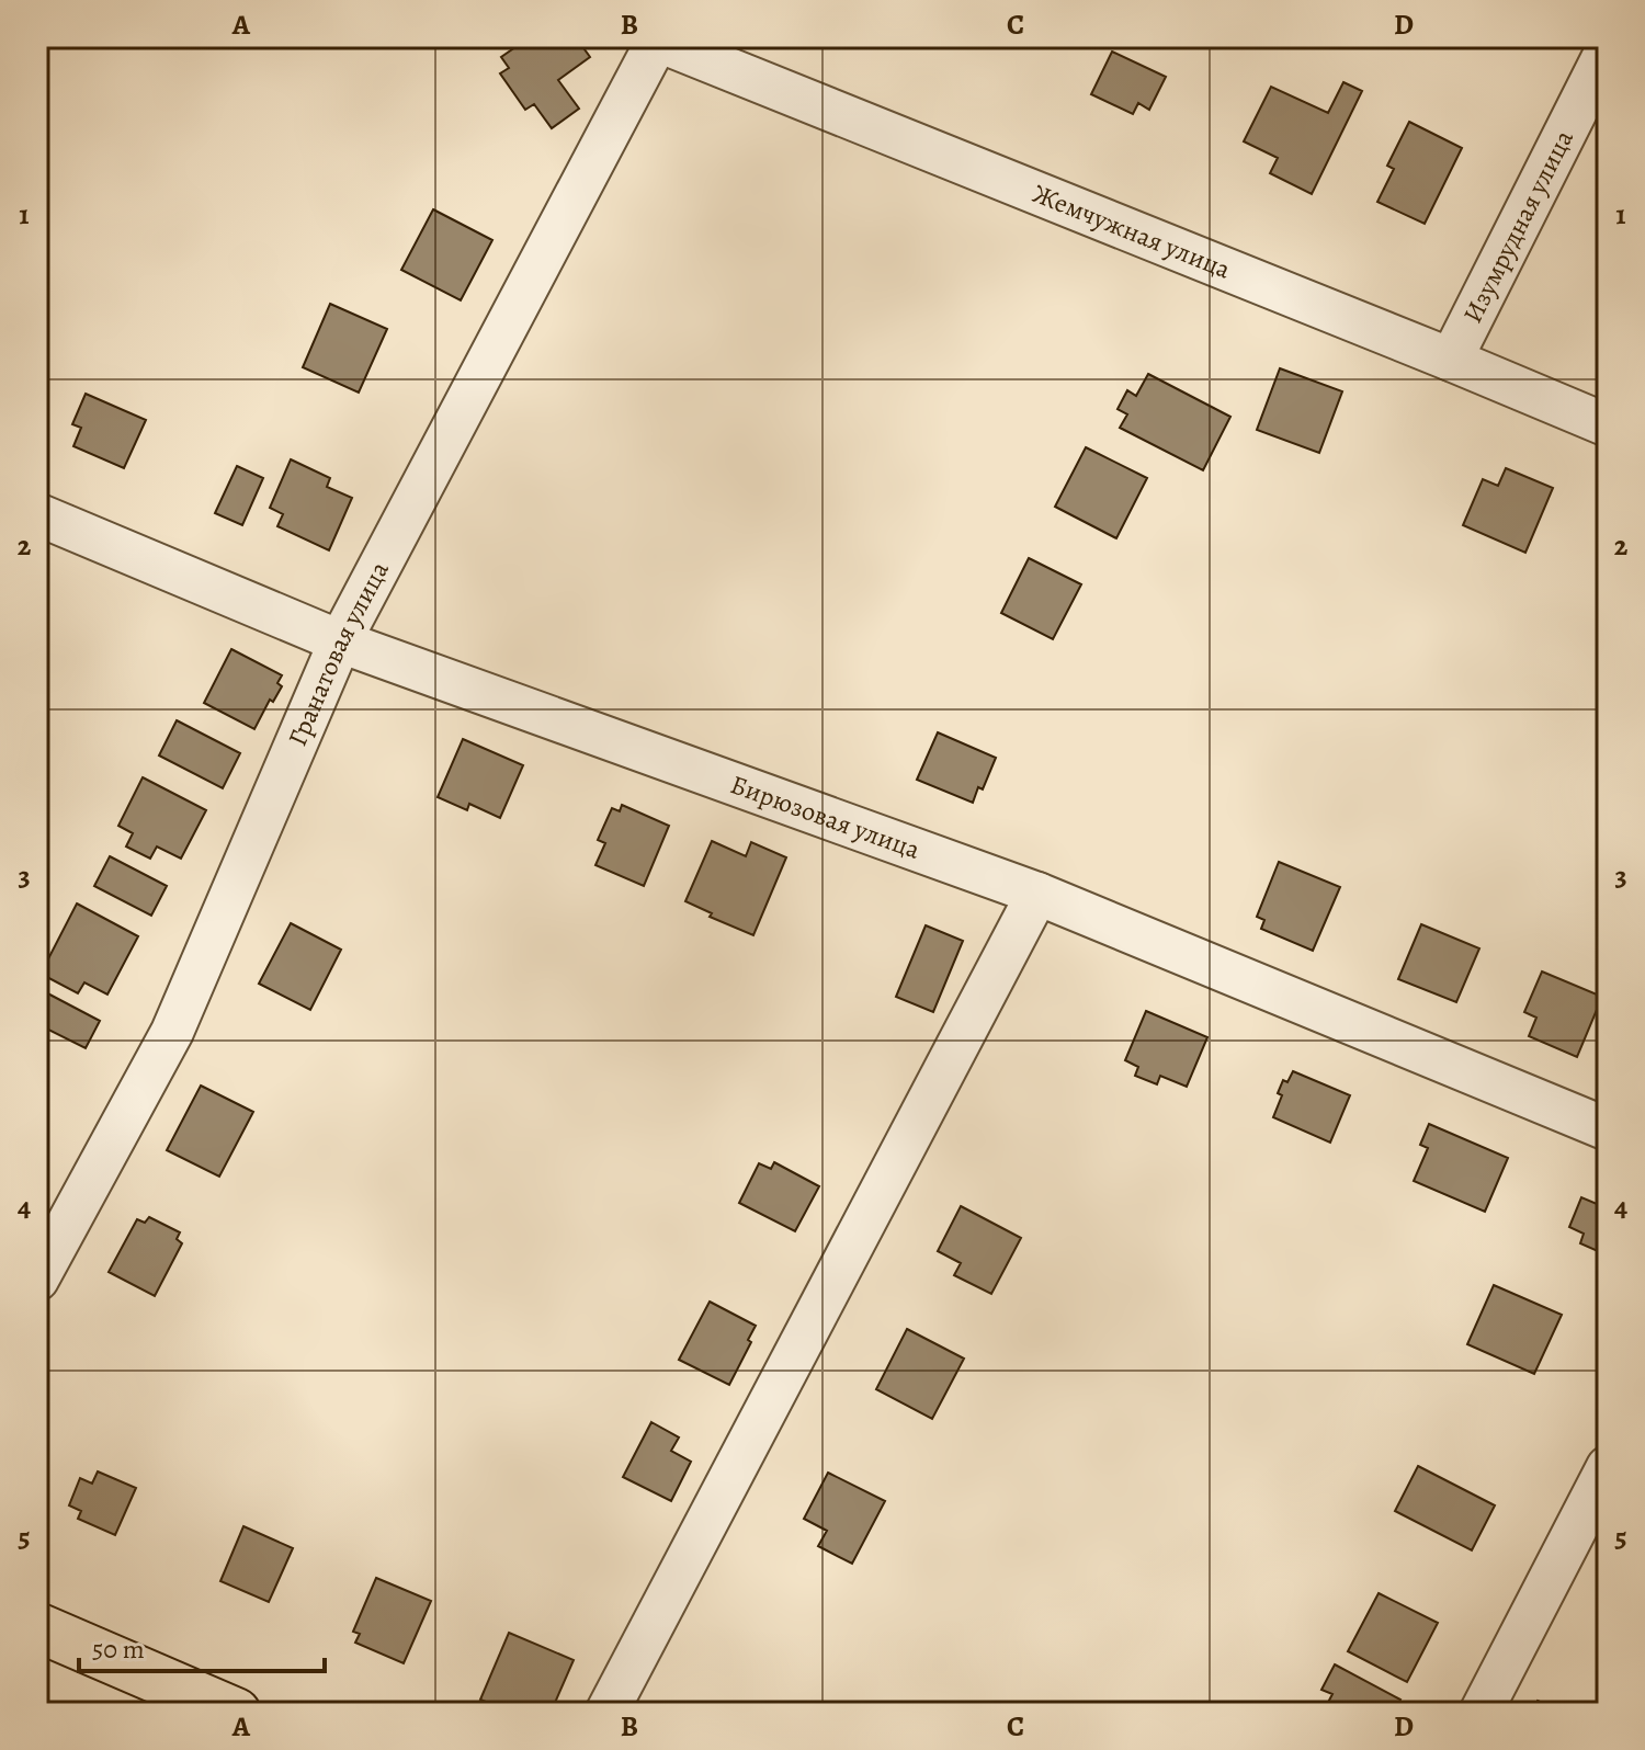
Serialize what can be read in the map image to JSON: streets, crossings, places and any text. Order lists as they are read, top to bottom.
{
  "streets": {
    "street": [
      "Изумрудная улица",
      "Жемчужная улица",
      "Гранатовая улица",
      "Бирюзовая улица"
    ]
  },
  "crossings": [
    ["Изумрудная улица", "Жемчужная улица"],
    ["Жемчужная улица", "Гранатовая улица"],
    ["Гранатовая улица", "Бирюзовая улица"]
  ],
  "scale_bar": "50 m",
  "grid": {
    "columns": [
      "A",
      "B",
      "C",
      "D"
    ],
    "rows": [
      "1",
      "2",
      "3",
      "4",
      "5"
    ]
  }
}
